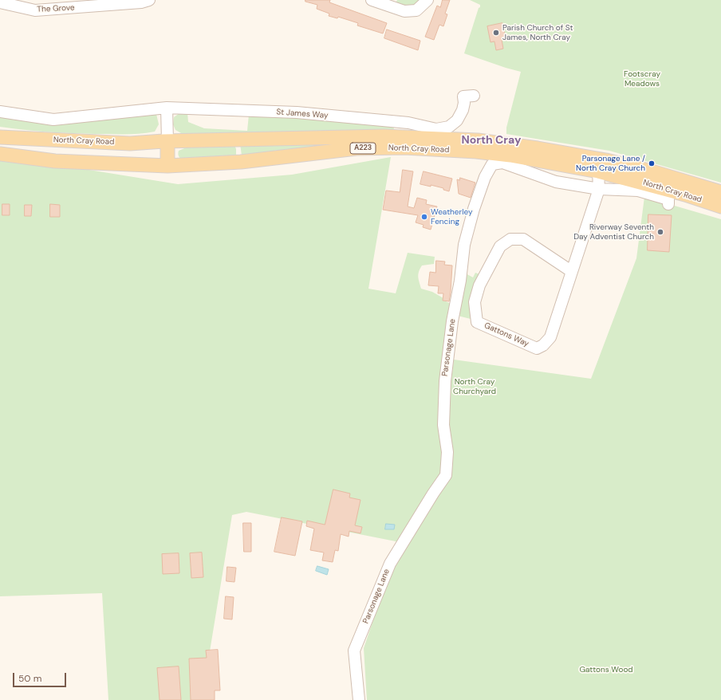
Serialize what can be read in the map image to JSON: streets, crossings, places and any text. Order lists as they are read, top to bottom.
{
  "streets": {
    "main road": ["North Cray Road", "A223"],
    "street": [
      "The Grove",
      "St James Way",
      "Gattons Way",
      "Parsonage Lane"
    ]
  },
  "crossings": [
    ["North Cray Road", "Gattons Way"],
    ["Gattons Way", "Parsonage Lane"]
  ],
  "districts": ["North Cray"],
  "parks": ["Footscray Meadows", "North Cray Churchyard", "Gattons Wood"],
  "places": [
    "Parish Church of St James, North Cray",
    "Parsonage Lane / North Cray Church",
    "Weatherley Fencing",
    "Riverway Seventh Day Adventist Church"
  ],
  "scale_bar": "50 m"
}
